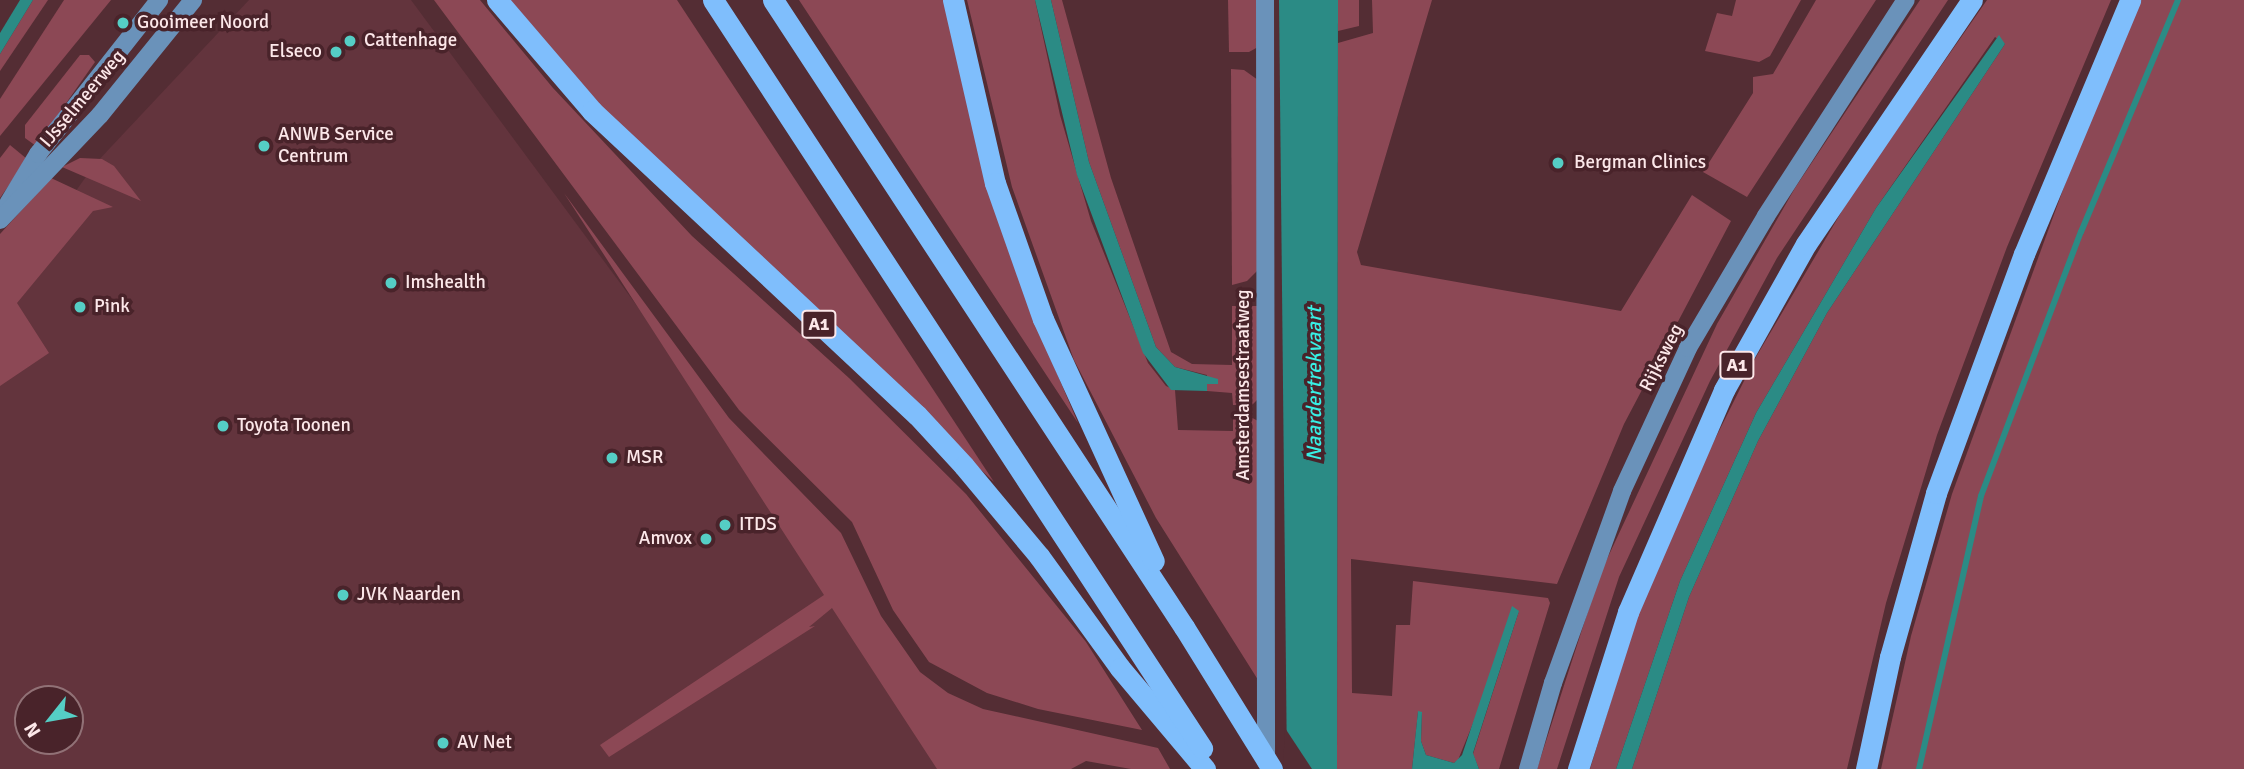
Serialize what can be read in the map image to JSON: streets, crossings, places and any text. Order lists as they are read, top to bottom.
{
  "streets": {
    "highway": ["A1"],
    "main road": ["IJsselmeerweg", "Rijksweg", "Amsterdamsestraatweg"]
  },
  "water": ["Naardertrekvaart"],
  "places": [
    "Gooimeer Noord",
    "Cattenhage",
    "Elseco",
    "ANWB Service Centrum",
    "Bergman Clinics",
    "Imshealth",
    "Pink",
    "Toyota Toonen",
    "MSR",
    "ITDS",
    "Amvox",
    "JVK Naarden",
    "AV Net"
  ],
  "north": "bottom left"
}
